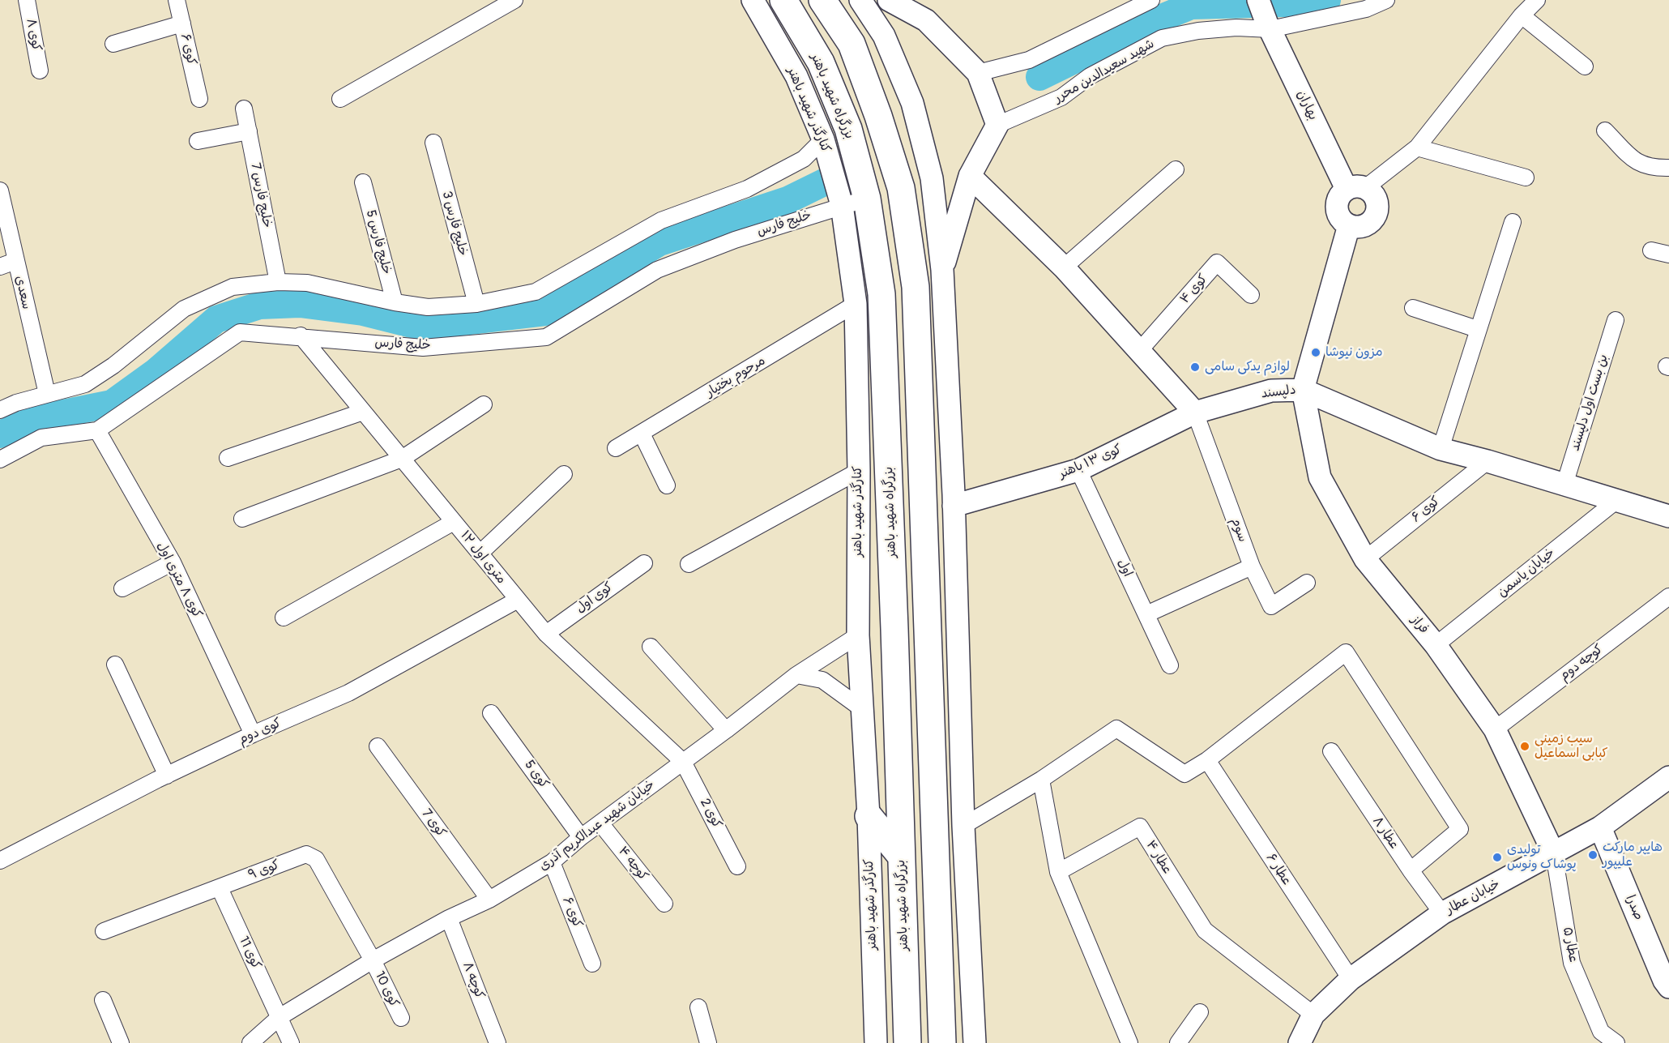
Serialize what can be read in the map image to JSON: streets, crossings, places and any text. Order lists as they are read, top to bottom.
{
  "streets": {
    "highway": ["بزرگراه شهید باهنر"],
    "main road": [
      "بهاران",
      "کنارگذر شهید باهنر",
      "دلپسند",
      "کوی ۱۳ باهنر",
      "فراز",
      "خیابان عطار",
      "صدرا"
    ],
    "street": [
      "کوی ۸",
      "کوی ۶",
      "شهید سعیدالدین محرر",
      "خلیج فارس 7",
      "خلیج فارس 3",
      "خلیج فارس",
      "خلیج فارس 5",
      "کوی ۴",
      "سعدی",
      "مرحوم بختیار",
      "بن بست اول دلپسند",
      "سوم",
      "۱۲ متری اول",
      "اول",
      "خیابان یاسمن",
      "کوی ۸ متری اول",
      "کوی اول",
      "کوچه دوم",
      "کوی دوم",
      "کوی 5",
      "کوی 2",
      "کوی 7",
      "خیابان شهید عبدالکریم آذری",
      "عطار ۸",
      "عطار ۴",
      "کوچه ۴",
      "عطار ۶",
      "کوی ۹",
      "عطار ۵",
      "کوی 11",
      "کوچه ۸",
      "کوی 10"
    ]
  },
  "crossings": [
    ["کوی ۶", "دلپسند"],
    ["کوی ۶", "فراز"],
    ["کوی ۶", "خیابان شهید عبدالکریم آذری"],
    ["شهید سعیدالدین محرر", "بهاران"],
    ["بزرگراه شهید باهنر", "خلیج فارس"],
    ["کنارگذر شهید باهنر", "خلیج فارس"],
    ["کنارگذر شهید باهنر", "مرحوم بختیار"],
    ["کنارگذر شهید باهنر", "خیابان شهید عبدالکریم آذری"],
    ["خلیج فارس", "۱۲ متری اول"],
    ["خلیج فارس", "کوی ۸ متری اول"],
    ["دلپسند", "بن بست اول دلپسند"],
    ["دلپسند", "کوی ۱۳ باهنر"],
    ["دلپسند", "سوم"],
    ["دلپسند", "خیابان یاسمن"],
    ["دلپسند", "فراز"],
    ["کوی ۱۳ باهنر", "سوم"],
    ["کوی ۱۳ باهنر", "اول"],
    ["۱۲ متری اول", "کوی اول"],
    ["۱۲ متری اول", "کوی دوم"],
    ["۱۲ متری اول", "کوی 2"],
    ["۱۲ متری اول", "خیابان شهید عبدالکریم آذری"],
    ["خیابان یاسمن", "فراز"],
    ["کوی ۸ متری اول", "کوی دوم"],
    ["فراز", "کوچه دوم"],
    ["فراز", "خیابان عطار"],
    ["فراز", "عطار ۵"],
    ["کوی 5", "خیابان شهید عبدالکریم آذری"],
    ["کوی 2", "خیابان شهید عبدالکریم آذری"],
    ["کوی 7", "خیابان شهید عبدالکریم آذری"],
    ["خیابان شهید عبدالکریم آذری", "کوچه ۴"],
    ["خیابان شهید عبدالکریم آذری", "کوی ۹"],
    ["خیابان شهید عبدالکریم آذری", "کوی 11"],
    ["خیابان شهید عبدالکریم آذری", "کوچه ۸"],
    ["خیابان شهید عبدالکریم آذری", "کوی 10"],
    ["عطار ۸", "خیابان عطار"],
    ["عطار ۴", "خیابان عطار"],
    ["عطار ۶", "خیابان عطار"],
    ["کوی ۹", "کوی 11"],
    ["کوی ۹", "کوی 10"],
    ["خیابان عطار", "صدرا"],
    ["خیابان عطار", "عطار ۵"]
  ],
  "places": [
    "مزون نیوشا",
    "لوازم یدکی سامی",
    "سیب زمینی کبابی اسماعیل",
    "هایپر مارکت علیپور",
    "تولیدی پوشاک ونوس"
  ]
}
